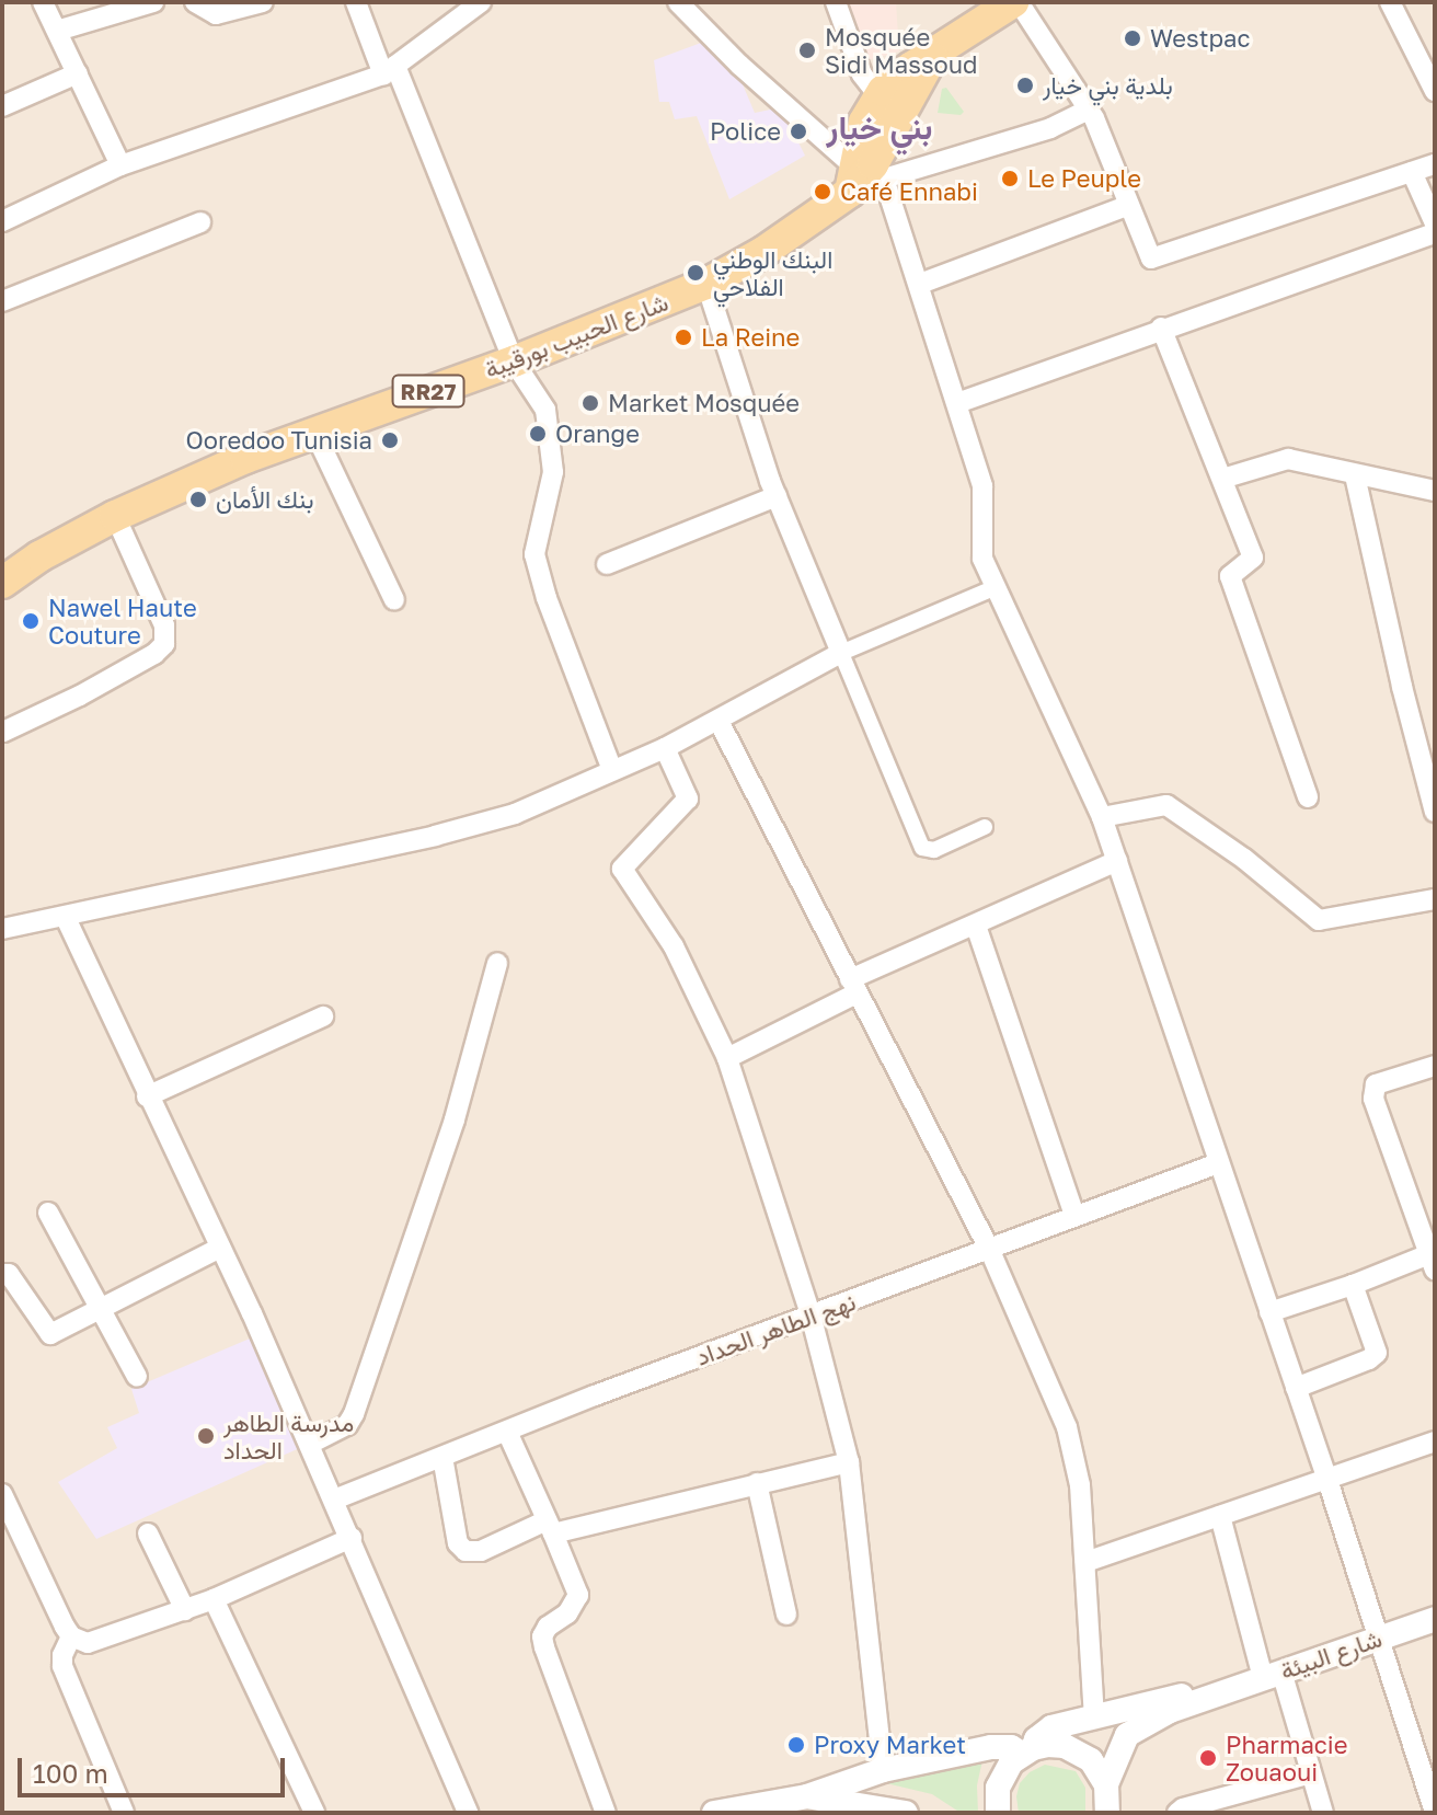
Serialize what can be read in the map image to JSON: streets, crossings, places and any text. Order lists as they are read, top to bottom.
{
  "streets": {
    "main road": ["شارع الحبيب بورقيبة", "RR27"],
    "street": ["نهج الطاهر الحداد", "شارع البيئة"]
  },
  "districts": ["بني خيار"],
  "places": [
    "Westpac",
    "Mosquée Sidi Massoud",
    "بلدية بني خيار",
    "Police",
    "Le Peuple",
    "Café Ennabi",
    "البنك الوطني الفلاحي",
    "La Reine",
    "Market Mosquée",
    "Orange",
    "Ooredoo Tunisia",
    "بنك الأمان",
    "Nawel Haute Couture",
    "مدرسة الطاهر الحداد",
    "Proxy Market",
    "Pharmacie Zouaoui"
  ],
  "scale_bar": "100 m"
}
